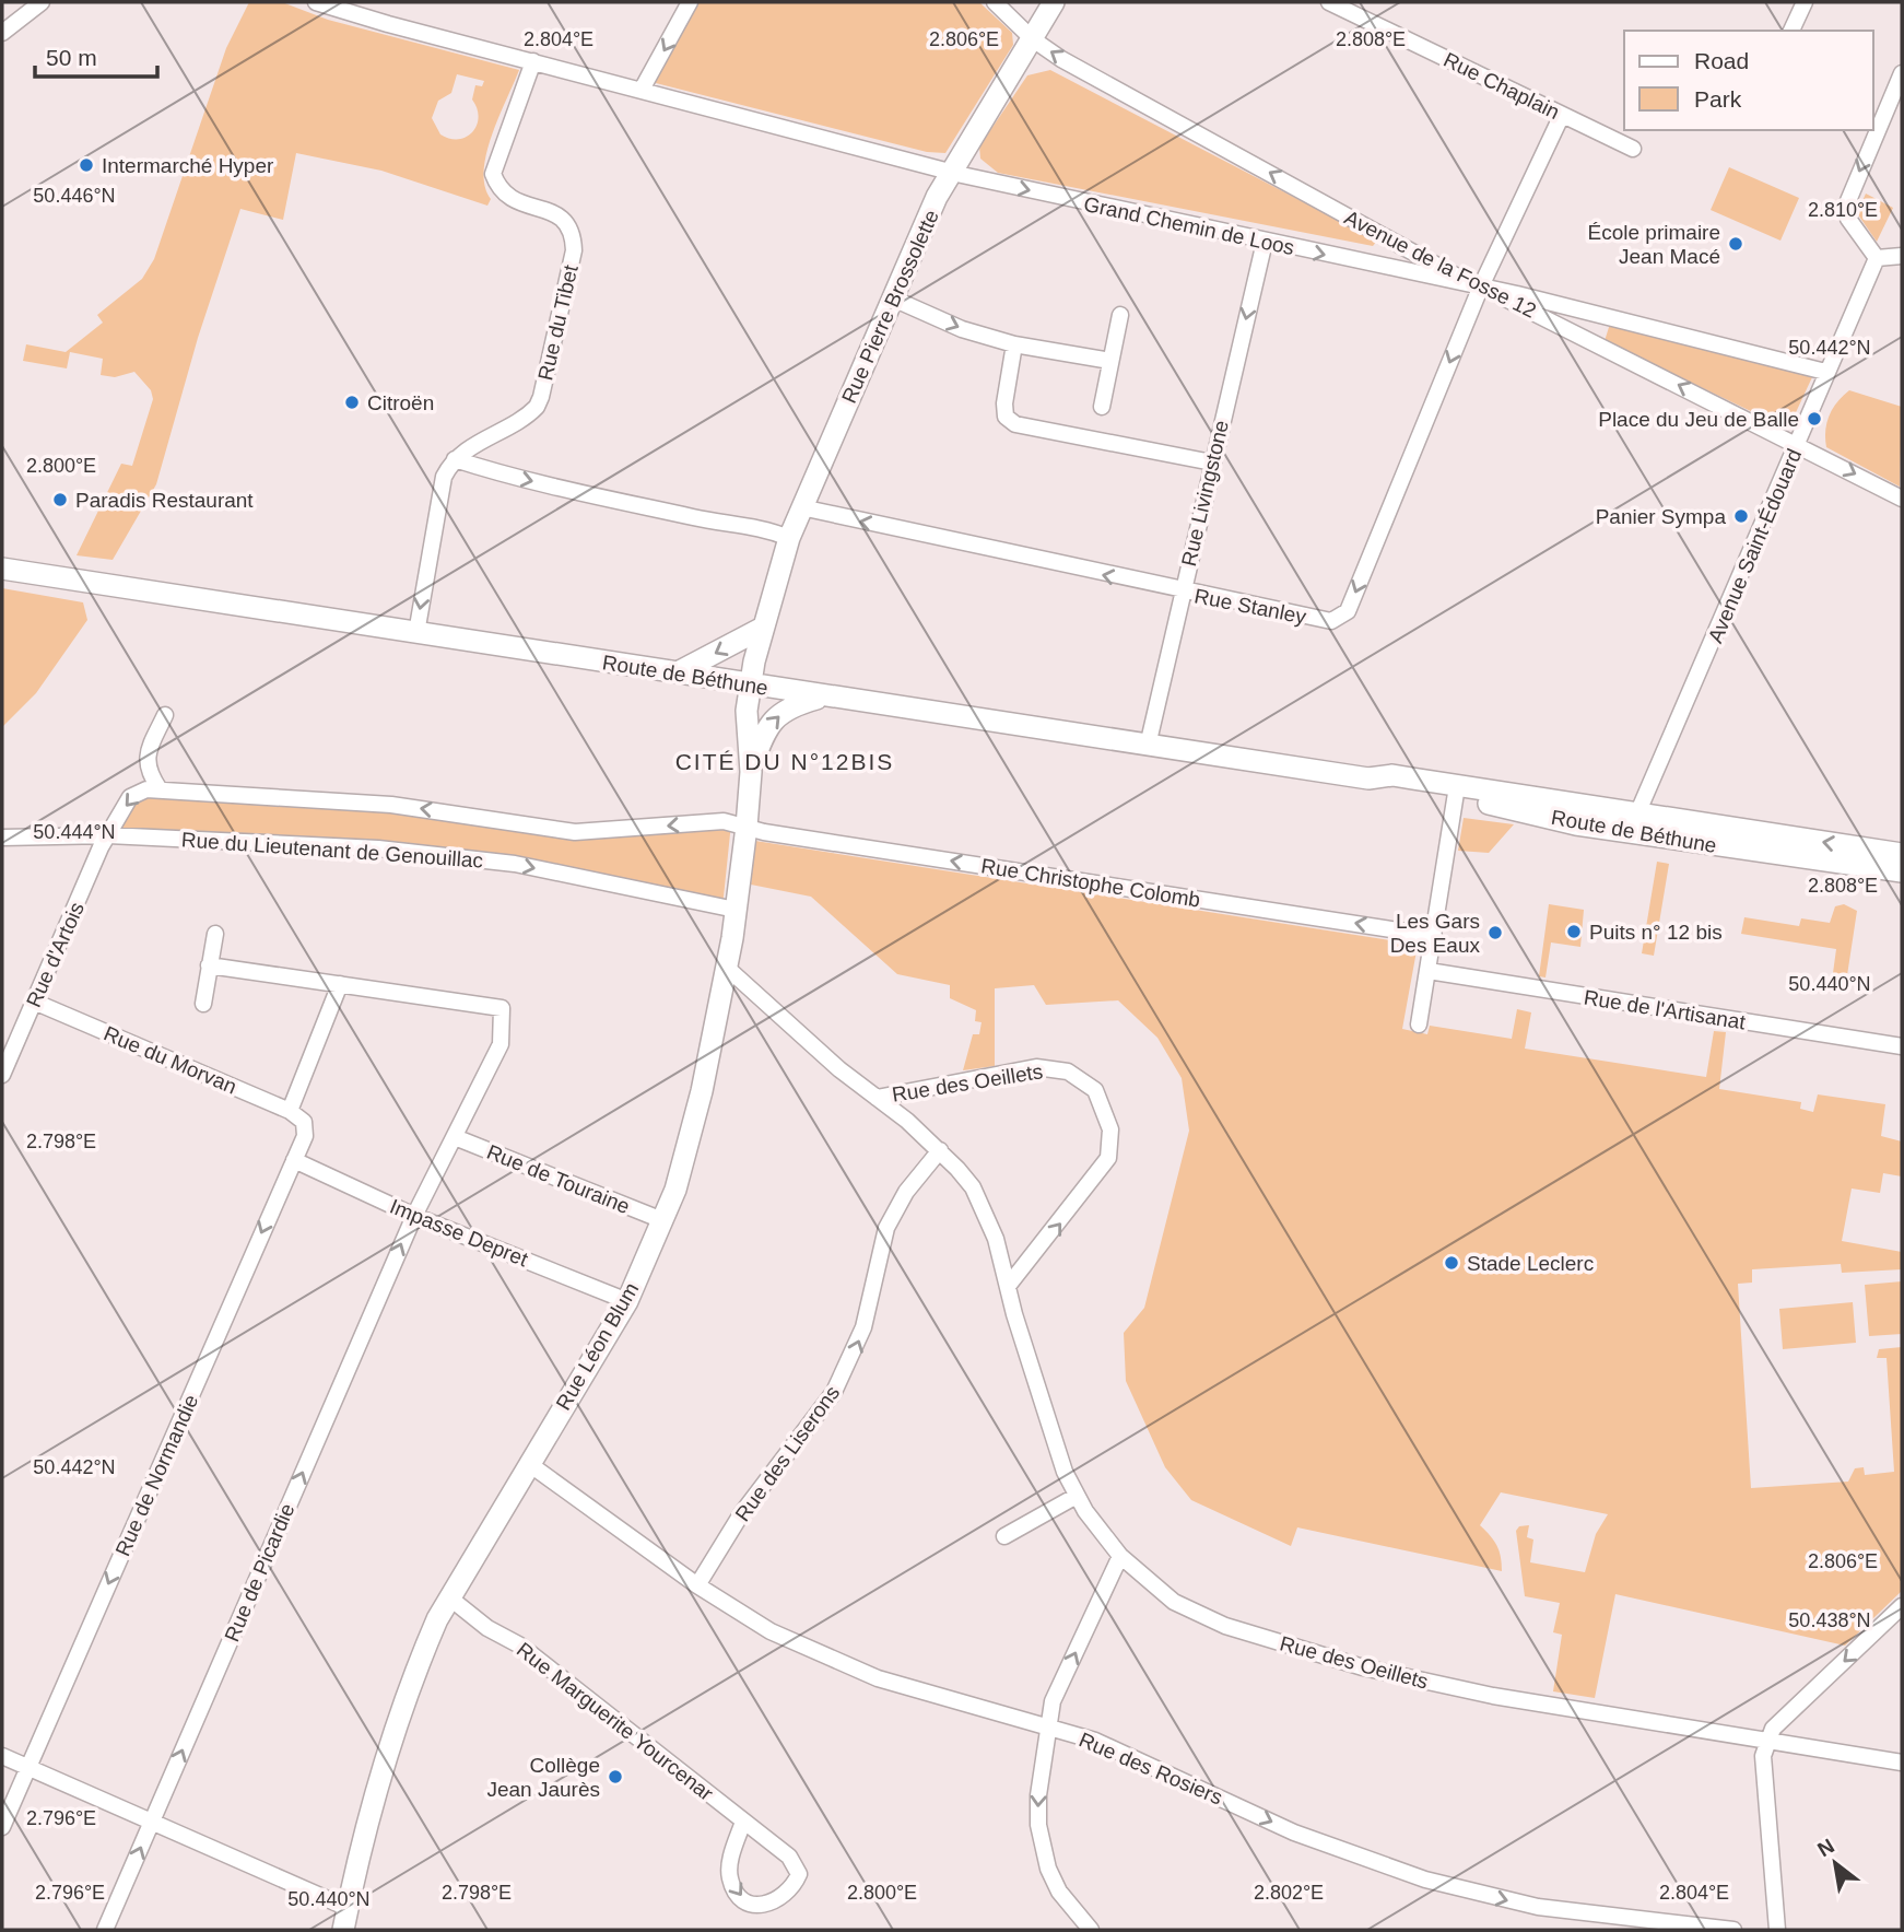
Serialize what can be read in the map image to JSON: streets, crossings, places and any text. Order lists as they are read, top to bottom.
{
  "streets": {
    "street": [
      "Rue Chaplain",
      "Grand Chemin de Loos",
      "Avenue de la Fosse 12",
      "Rue Pierre Brossolette",
      "Rue du Tibet",
      "Rue Livingstone",
      "Avenue Saint-Édouard",
      "Rue Stanley",
      "Route de Béthune",
      "Rue du Lieutenant de Genouillac",
      "Rue Christophe Colomb",
      "Rue d'Artois",
      "Rue de l'Artisanat",
      "Rue du Morvan",
      "Rue des Oeillets",
      "Rue de Touraine",
      "Impasse Depret",
      "Rue Léon Blum",
      "Rue des Liserons",
      "Rue de Normandie",
      "Rue de Picardie",
      "Rue Marguerite Yourcenar",
      "Rue des Rosiers"
    ]
  },
  "crossings": [
    ["Rue Chaplain", "Rue Stanley"],
    ["Grand Chemin de Loos", "Avenue de la Fosse 12"],
    ["Grand Chemin de Loos", "Rue Pierre Brossolette"],
    ["Grand Chemin de Loos", "Rue du Tibet"],
    ["Grand Chemin de Loos", "Rue Livingstone"],
    ["Grand Chemin de Loos", "Avenue Saint-Édouard"],
    ["Grand Chemin de Loos", "Rue Stanley"],
    ["Avenue de la Fosse 12", "Rue Pierre Brossolette"],
    ["Avenue de la Fosse 12", "Avenue Saint-Édouard"],
    ["Avenue de la Fosse 12", "Rue Stanley"],
    ["Rue Pierre Brossolette", "Rue Stanley"],
    ["Rue Pierre Brossolette", "Route de Béthune"],
    ["Rue Pierre Brossolette", "Rue Léon Blum"],
    ["Rue Livingstone", "Rue Stanley"],
    ["Rue Livingstone", "Route de Béthune"],
    ["Avenue Saint-Édouard", "Route de Béthune"],
    ["Route de Béthune", "Rue Léon Blum"],
    ["Rue du Lieutenant de Genouillac", "Rue Christophe Colomb"],
    ["Rue du Lieutenant de Genouillac", "Rue d'Artois"],
    ["Rue du Lieutenant de Genouillac", "Rue Léon Blum"],
    ["Rue Christophe Colomb", "Rue Léon Blum"],
    ["Rue d'Artois", "Rue du Morvan"],
    ["Rue du Morvan", "Rue de Normandie"],
    ["Rue des Oeillets", "Rue Léon Blum"],
    ["Rue des Oeillets", "Rue des Liserons"],
    ["Rue de Touraine", "Rue Léon Blum"],
    ["Impasse Depret", "Rue Léon Blum"],
    ["Impasse Depret", "Rue de Normandie"],
    ["Impasse Depret", "Rue de Picardie"],
    ["Rue Léon Blum", "Rue Marguerite Yourcenar"],
    ["Rue Léon Blum", "Rue des Rosiers"],
    ["Rue des Liserons", "Rue des Rosiers"]
  ],
  "one_way": [
    "Rue Christophe Colomb",
    "Rue des Liserons",
    "Rue de Normandie",
    "Rue de Picardie",
    "Rue des Rosiers"
  ],
  "districts": ["CITÉ DU N°12BIS"],
  "places": [
    "Intermarché Hyper",
    "École primaire Jean Macé",
    "Citroën",
    "Place du Jeu de Balle",
    "Paradis Restaurant",
    "Panier Sympa",
    "Puits n° 12 bis",
    "Les Gars Des Eaux",
    "Stade Leclerc",
    "Collège Jean Jaurès"
  ],
  "legend": ["Road", "Park"],
  "scale_bar": "50 m",
  "north": "top left",
  "coordinates": [
    "2.804°E",
    "2.806°E",
    "2.808°E",
    "50.446°N",
    "2.810°E",
    "50.442°N",
    "2.800°E",
    "50.444°N",
    "50.440°N",
    "2.798°E",
    "50.438°N",
    "2.796°E",
    "2.802°E"
  ]
}
